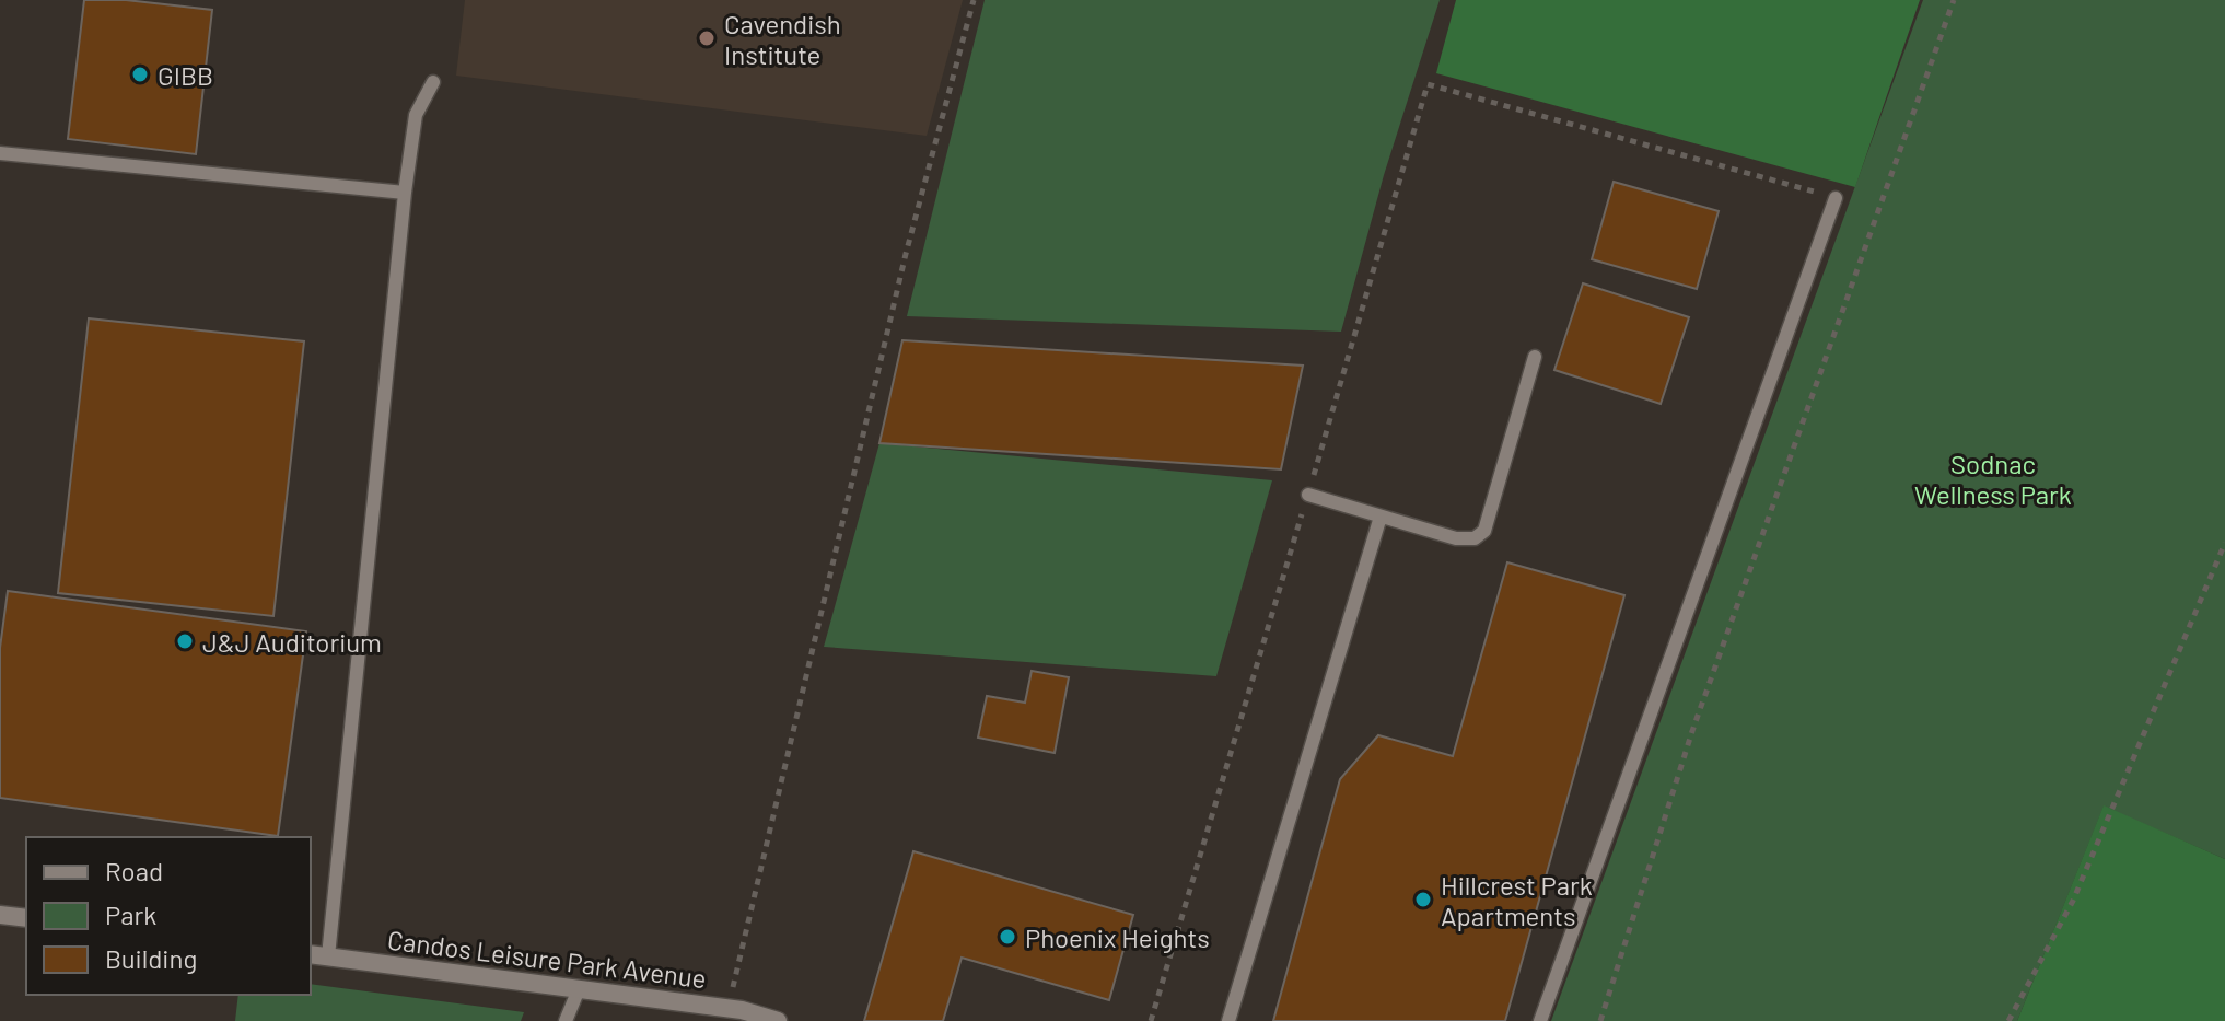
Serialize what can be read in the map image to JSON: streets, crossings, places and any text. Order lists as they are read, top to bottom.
{
  "streets": {
    "street": ["Candos Leisure Park Avenue"]
  },
  "parks": ["Sodnac Wellness Park"],
  "places": [
    "Cavendish Institute",
    "GIBB",
    "J&J Auditorium",
    "Hillcrest Park Apartments",
    "Phoenix Heights"
  ],
  "legend": ["Road", "Park", "Building"]
}
